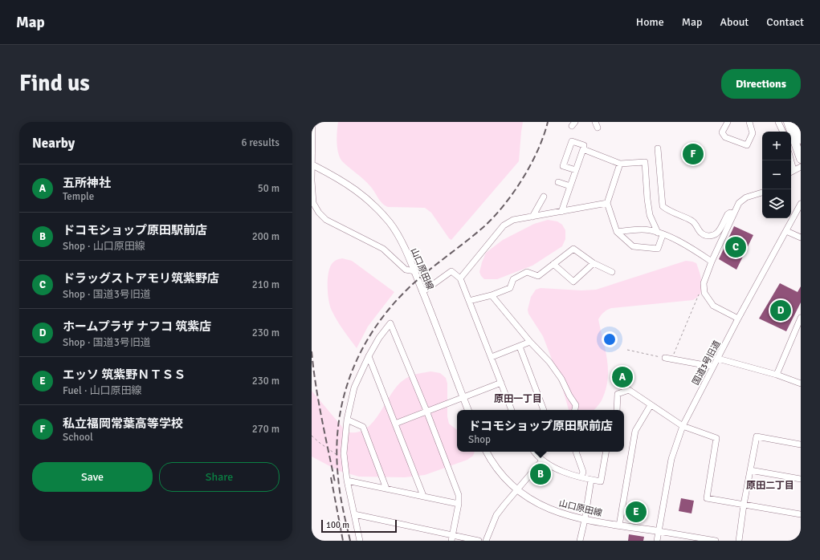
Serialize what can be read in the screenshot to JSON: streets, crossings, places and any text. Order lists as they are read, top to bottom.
{
  "streets": {
    "main road": ["山口原田線"],
    "street": ["国道3号旧道"]
  },
  "crossings": [
    ["山口原田線", "国道3号旧道"]
  ],
  "districts": ["原田一丁目", "原田二丁目"],
  "scale_bar": "100 m",
  "page": {
    "header": "Map",
    "nav": [
      "Home",
      "Map",
      "About",
      "Contact"
    ],
    "buttons": [
      "Directions",
      ["Save", "Share"]
    ],
    "title": "Find us",
    "heading": ["Nearby", "6 results"],
    "map_buttons": ["+", "−"],
    "pins": [
      "F",
      "C",
      "D",
      "A",
      "B",
      "E"
    ],
    "list": [
      {
        "mark": "A",
        "name": "五所神社",
        "note": "Temple",
        "value": "50 m"
      },
      {
        "mark": "B",
        "name": "ドコモショップ原田駅前店",
        "note": "Shop · 山口原田線",
        "value": "200 m"
      },
      {
        "mark": "C",
        "name": "ドラッグストアモリ筑紫野店",
        "note": "Shop · 国道3号旧道",
        "value": "210 m"
      },
      {
        "mark": "D",
        "name": "ホームプラザ ナフコ 筑紫店",
        "note": "Shop · 国道3号旧道",
        "value": "230 m"
      },
      {
        "mark": "E",
        "name": "エッソ 筑紫野ＮＴＳＳ",
        "note": "Fuel · 山口原田線",
        "value": "230 m"
      },
      {
        "mark": "F",
        "name": "私立福岡常葉高等学校",
        "note": "School",
        "value": "270 m"
      }
    ],
    "popup": ["ドコモショップ原田駅前店", "Shop"],
    "scale": "100 m"
  }
}
